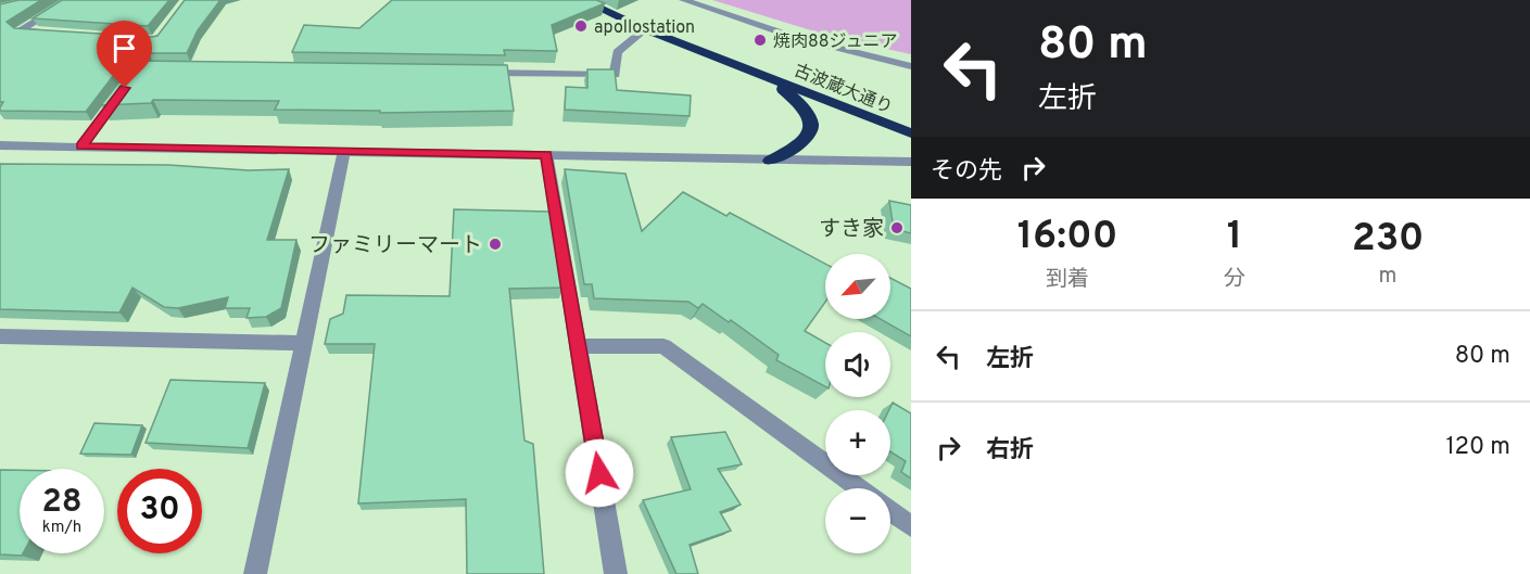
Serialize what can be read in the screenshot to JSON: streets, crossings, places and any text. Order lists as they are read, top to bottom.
{
  "streets": {
    "highway": ["古波蔵大通り"]
  },
  "places": [
    "apollostation",
    "焼肉88ジュニア",
    "すき家",
    "ファミリーマート"
  ],
  "north": "bottom left",
  "page": {
    "turn": ["80 m", "左折"],
    "then": "その先",
    "eta": [
      "16:00",
      "到着",
      "1",
      "分",
      "230",
      "m"
    ],
    "map_buttons": ["+", "−"],
    "list": [
      {
        "name": "左折",
        "value": "80 m"
      },
      {
        "name": "右折",
        "value": "120 m"
      }
    ],
    "speed": "28 km/h",
    "limit": "30"
  }
}
